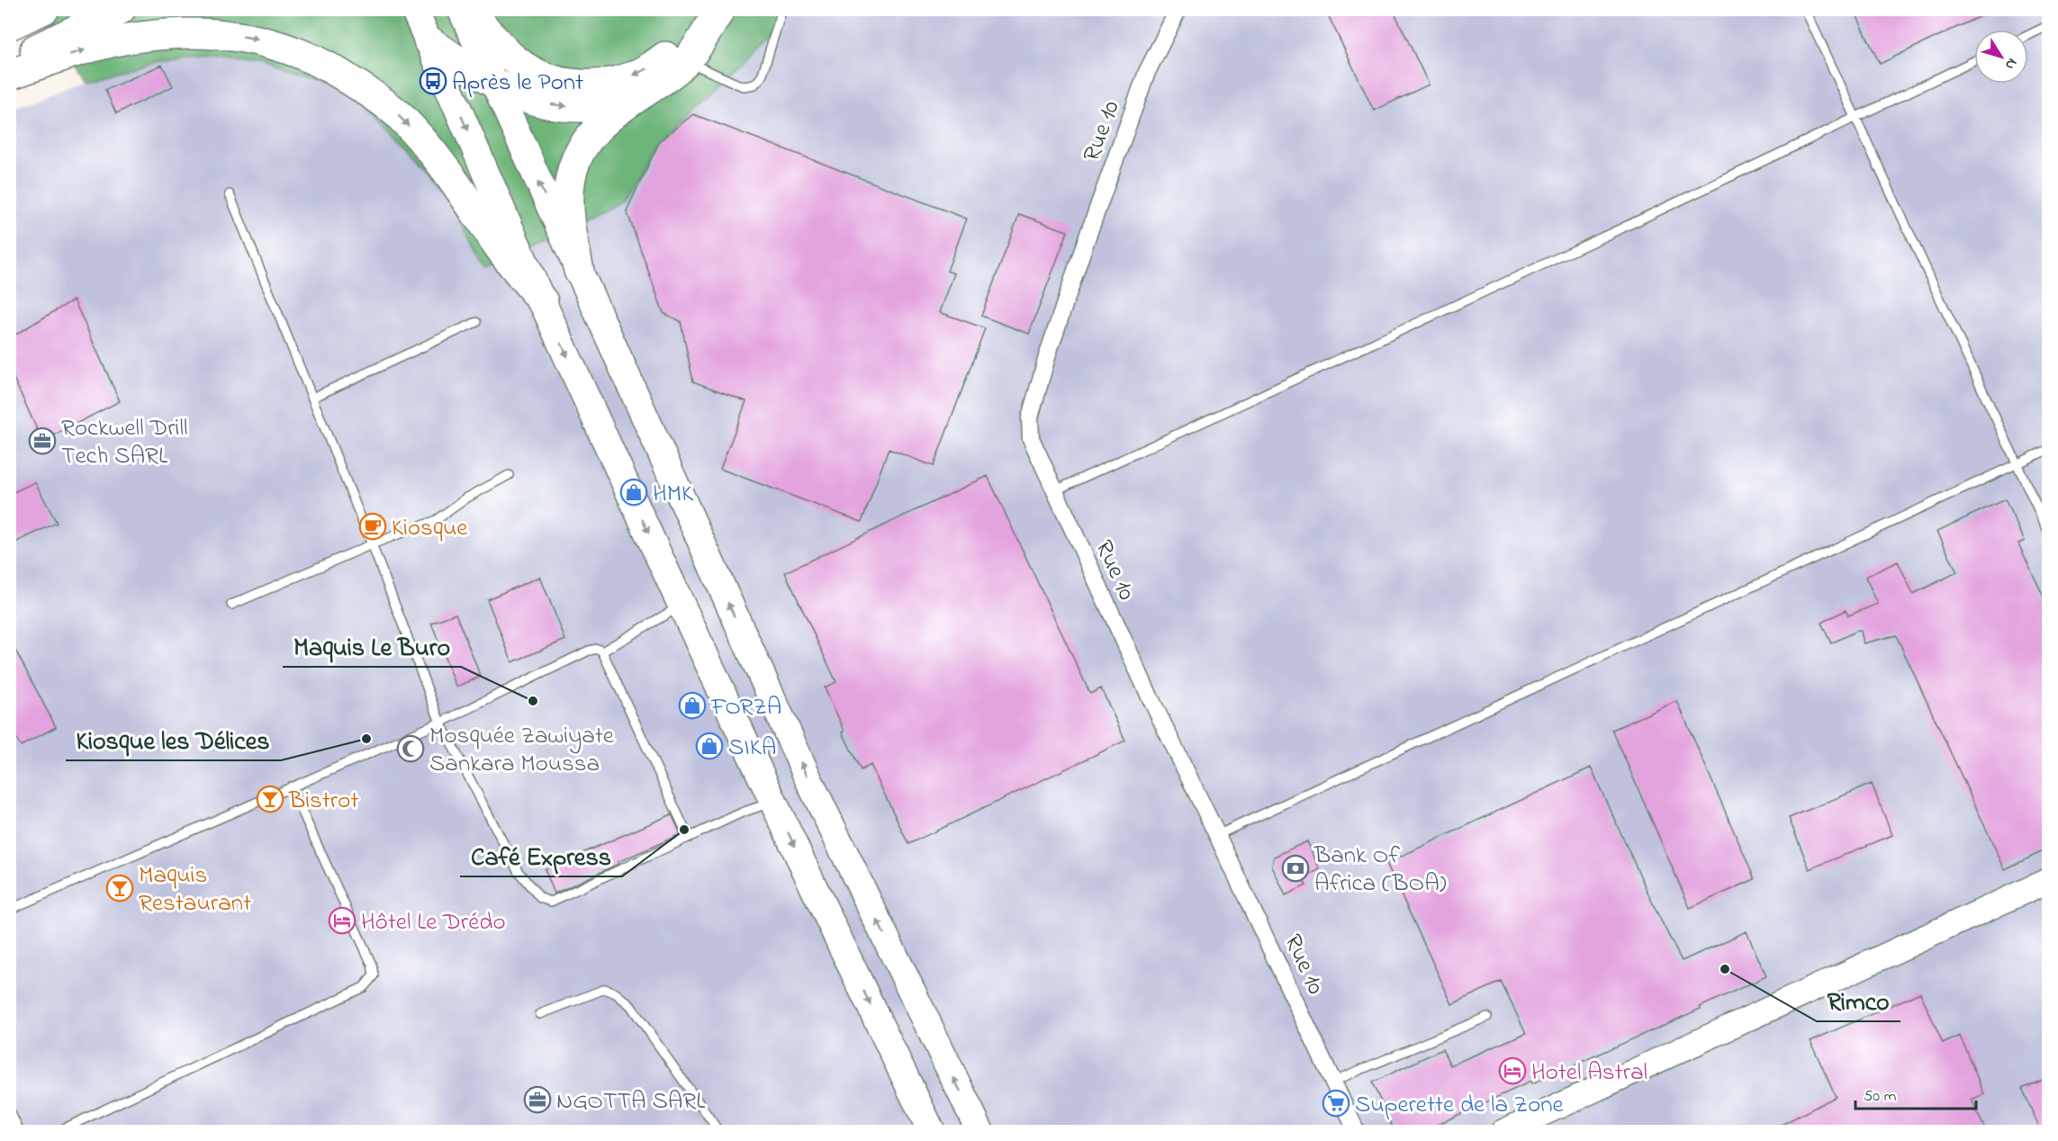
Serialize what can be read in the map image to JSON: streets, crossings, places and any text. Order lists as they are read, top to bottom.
{
  "streets": {
    "street": ["Rue 10"]
  },
  "places": {
    "bus stop": ["Après le Pont"],
    "office": ["Rockwell Drill Tech SARL", "NGOTTA SARL"],
    "shop": ["HMK", "FORZA", "SIKA"],
    "cafe": ["Kiosque"],
    "other": [
      "Maquis Le Buro",
      "Kiosque les Délices",
      "Café Express",
      "Rimco"
    ],
    "mosque": ["Mosquée Zawiyate Sankara Moussa"],
    "bar": ["Bistrot", "Maquis Restaurant"],
    "bank": ["Bank Of Africa (BOA)"],
    "hotel": ["Hôtel Le Drédo", "Hotel Astral"],
    "supermarket": ["Superette de la Zone"]
  },
  "scale_bar": "50 m",
  "north": "bottom right"
}
